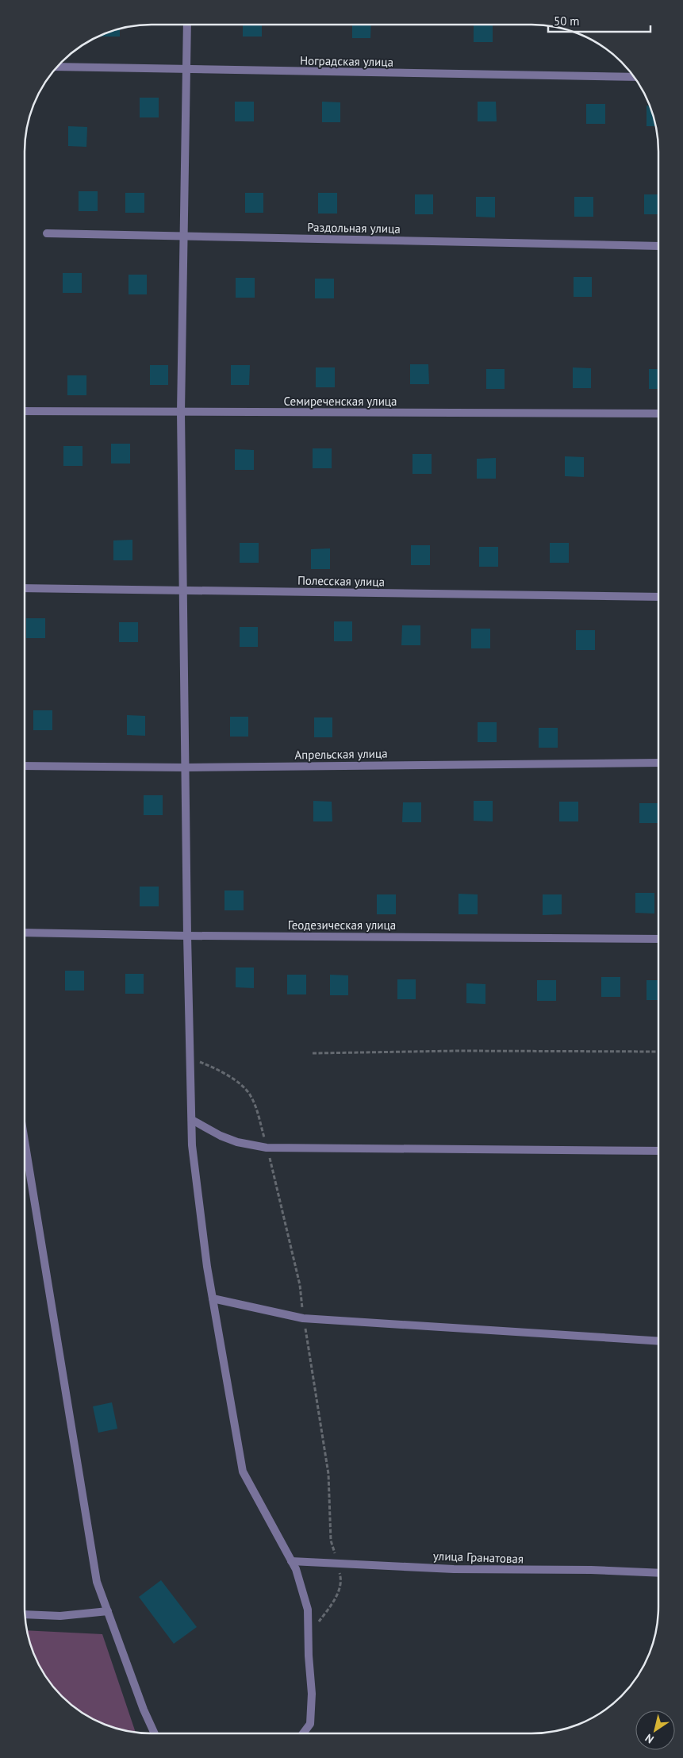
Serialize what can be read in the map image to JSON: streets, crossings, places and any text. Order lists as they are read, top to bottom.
{
  "streets": {
    "street": [
      "Ноградская улица",
      "Раздольная улица",
      "Семиреченская улица",
      "Полесская улица",
      "Апрельская улица",
      "Геодезическая улица",
      "улица Гранатовая"
    ]
  },
  "scale_bar": "50 m",
  "north": "bottom left"
}
